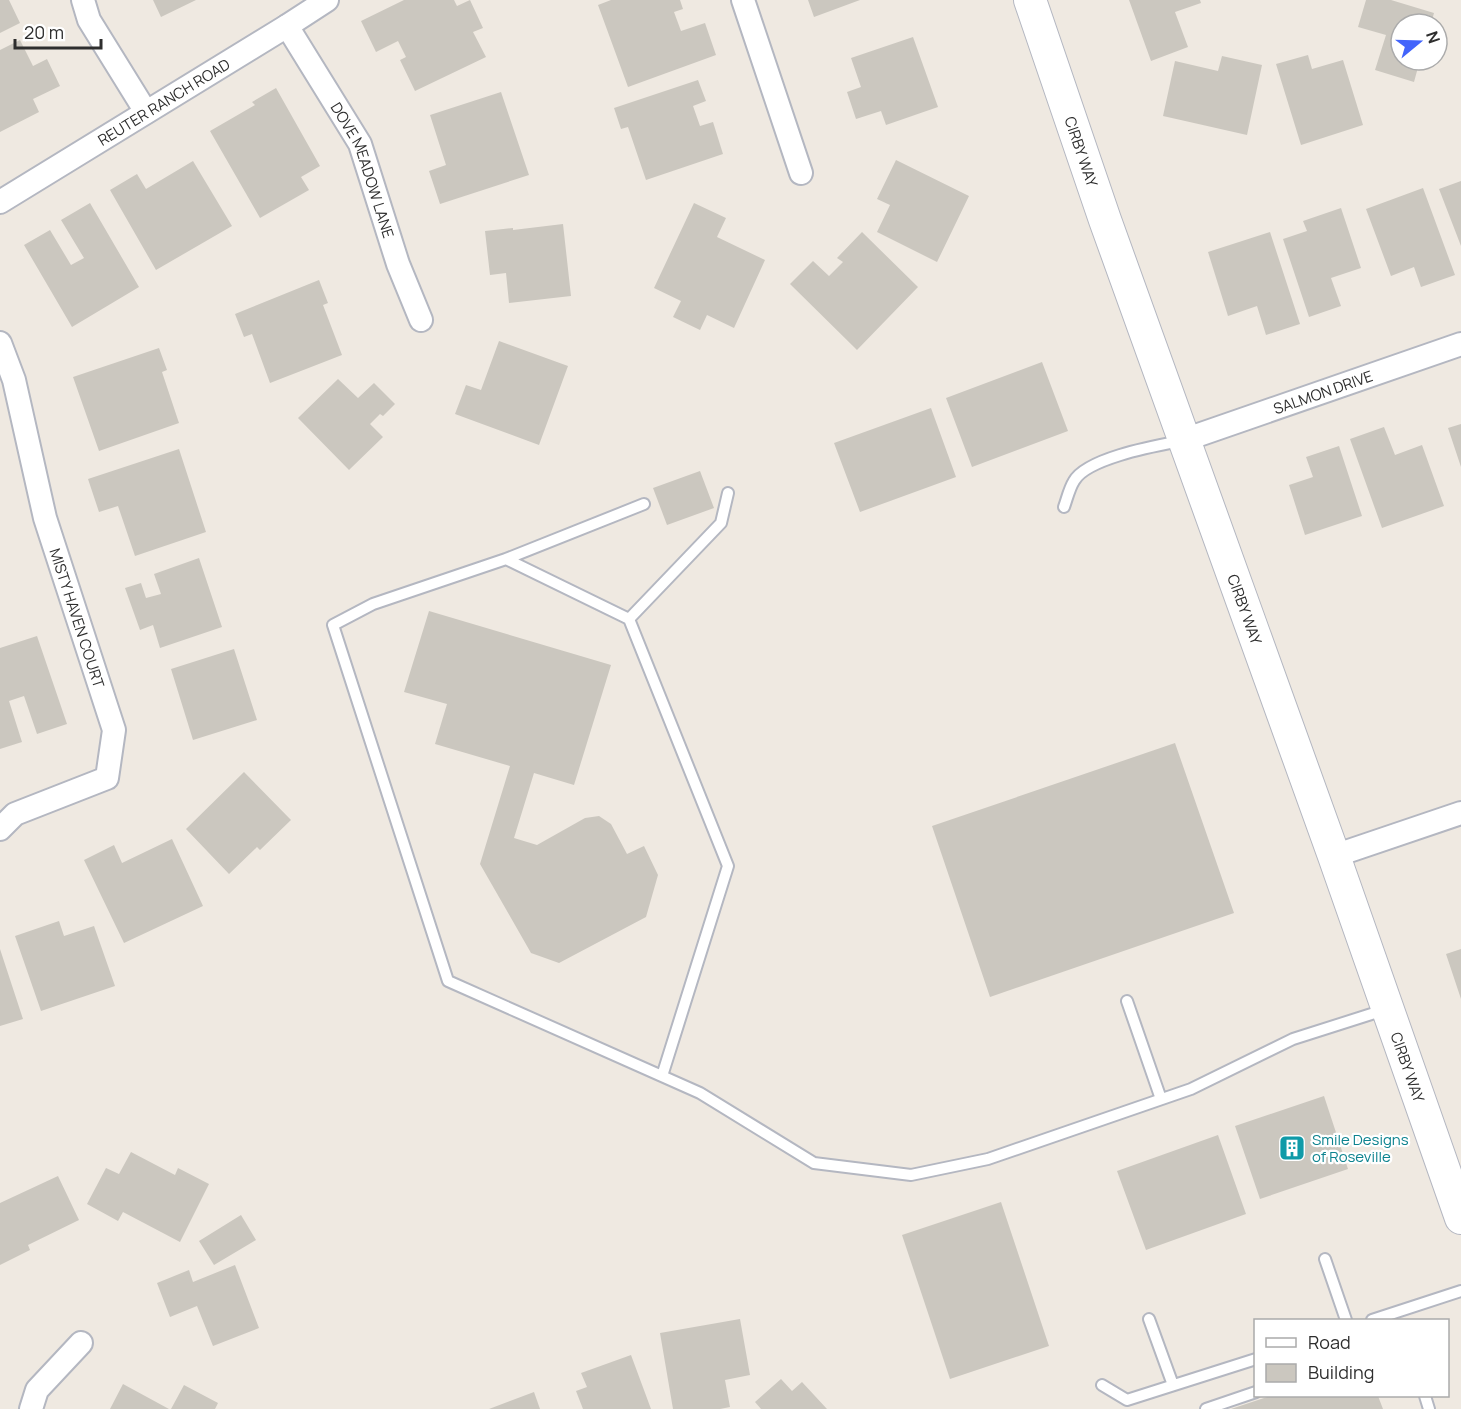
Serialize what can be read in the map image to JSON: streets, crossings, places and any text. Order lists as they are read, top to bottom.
{
  "streets": {
    "main road": ["CIRBY WAY"],
    "street": [
      "REUTER RANCH ROAD",
      "DOVE MEADOW LANE",
      "SALMON DRIVE",
      "MISTY HAVEN COURT"
    ]
  },
  "crossings": [
    ["REUTER RANCH ROAD", "DOVE MEADOW LANE"],
    ["CIRBY WAY", "SALMON DRIVE"]
  ],
  "places": {
    "building": ["Smile Designs of Roseville"]
  },
  "legend": ["Road", "Building"],
  "scale_bar": "20 m",
  "north": "right"
}
